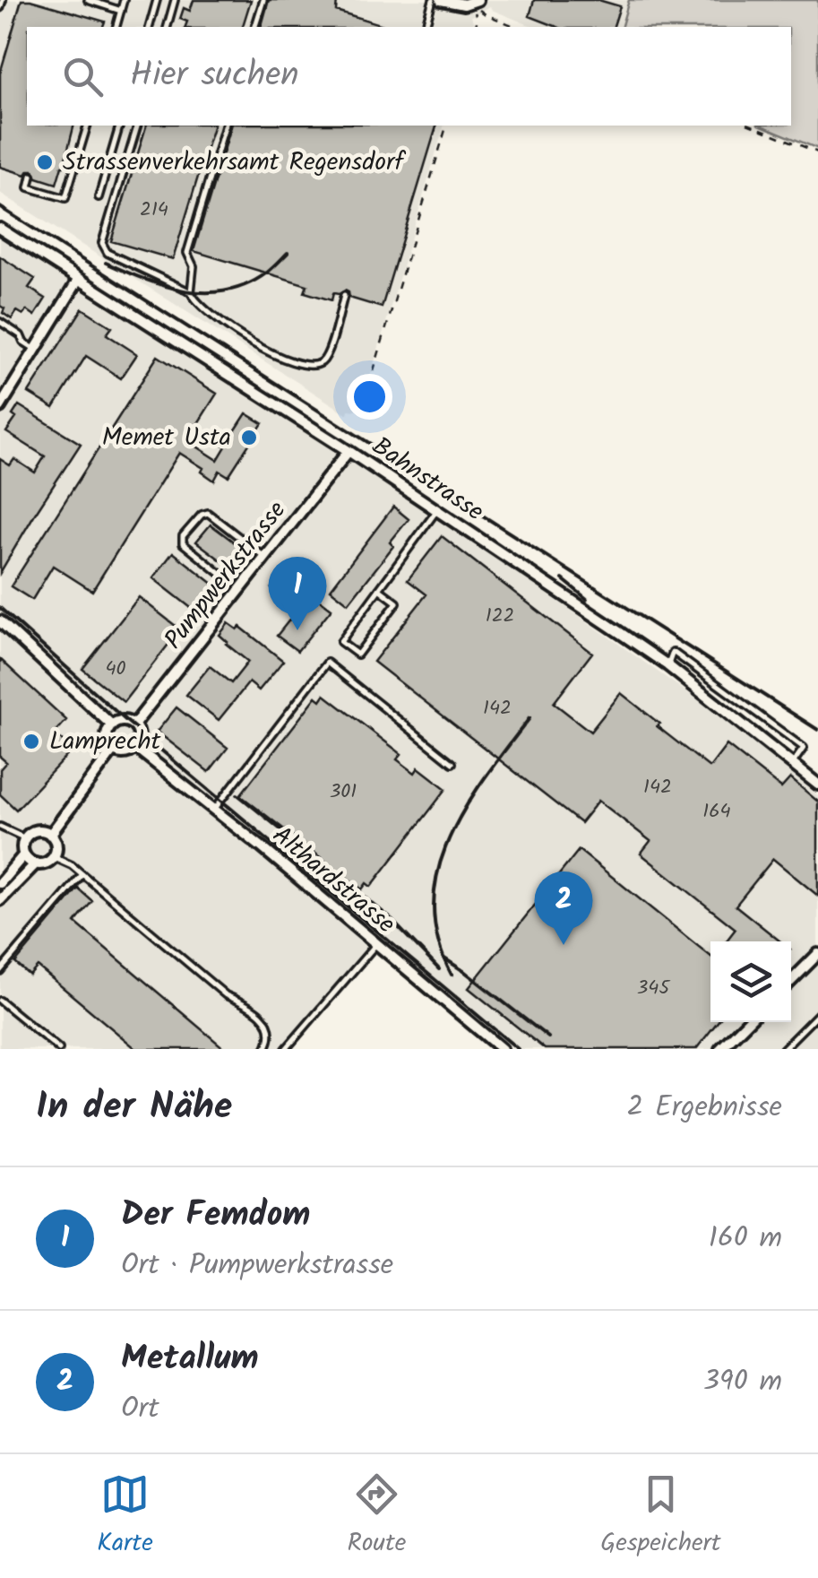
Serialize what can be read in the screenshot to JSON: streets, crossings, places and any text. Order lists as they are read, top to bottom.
{
  "streets": {
    "street": ["Bahnstrasse", "Pumpwerkstrasse", "Althardstrasse"]
  },
  "crossings": [
    ["Bahnstrasse", "Pumpwerkstrasse"],
    ["Pumpwerkstrasse", "Althardstrasse"]
  ],
  "places": ["Strassenverkehrsamt Regensdorf", "Memet Usta", "Lamprecht"],
  "house_numbers": [
    "214",
    "122",
    "40",
    "142",
    "142",
    "301",
    "164",
    "345"
  ],
  "page": {
    "search": "Hier suchen",
    "pins": ["1", "2"],
    "heading": ["In der Nähe", "2 Ergebnisse"],
    "list": [
      {
        "mark": "1",
        "name": "Der Femdom",
        "note": "Ort · Pumpwerkstrasse",
        "value": "160 m"
      },
      {
        "mark": "2",
        "name": "Metallum",
        "note": "Ort",
        "value": "390 m"
      }
    ],
    "nav": ["Karte", "Route", "Gespeichert"]
  }
}
